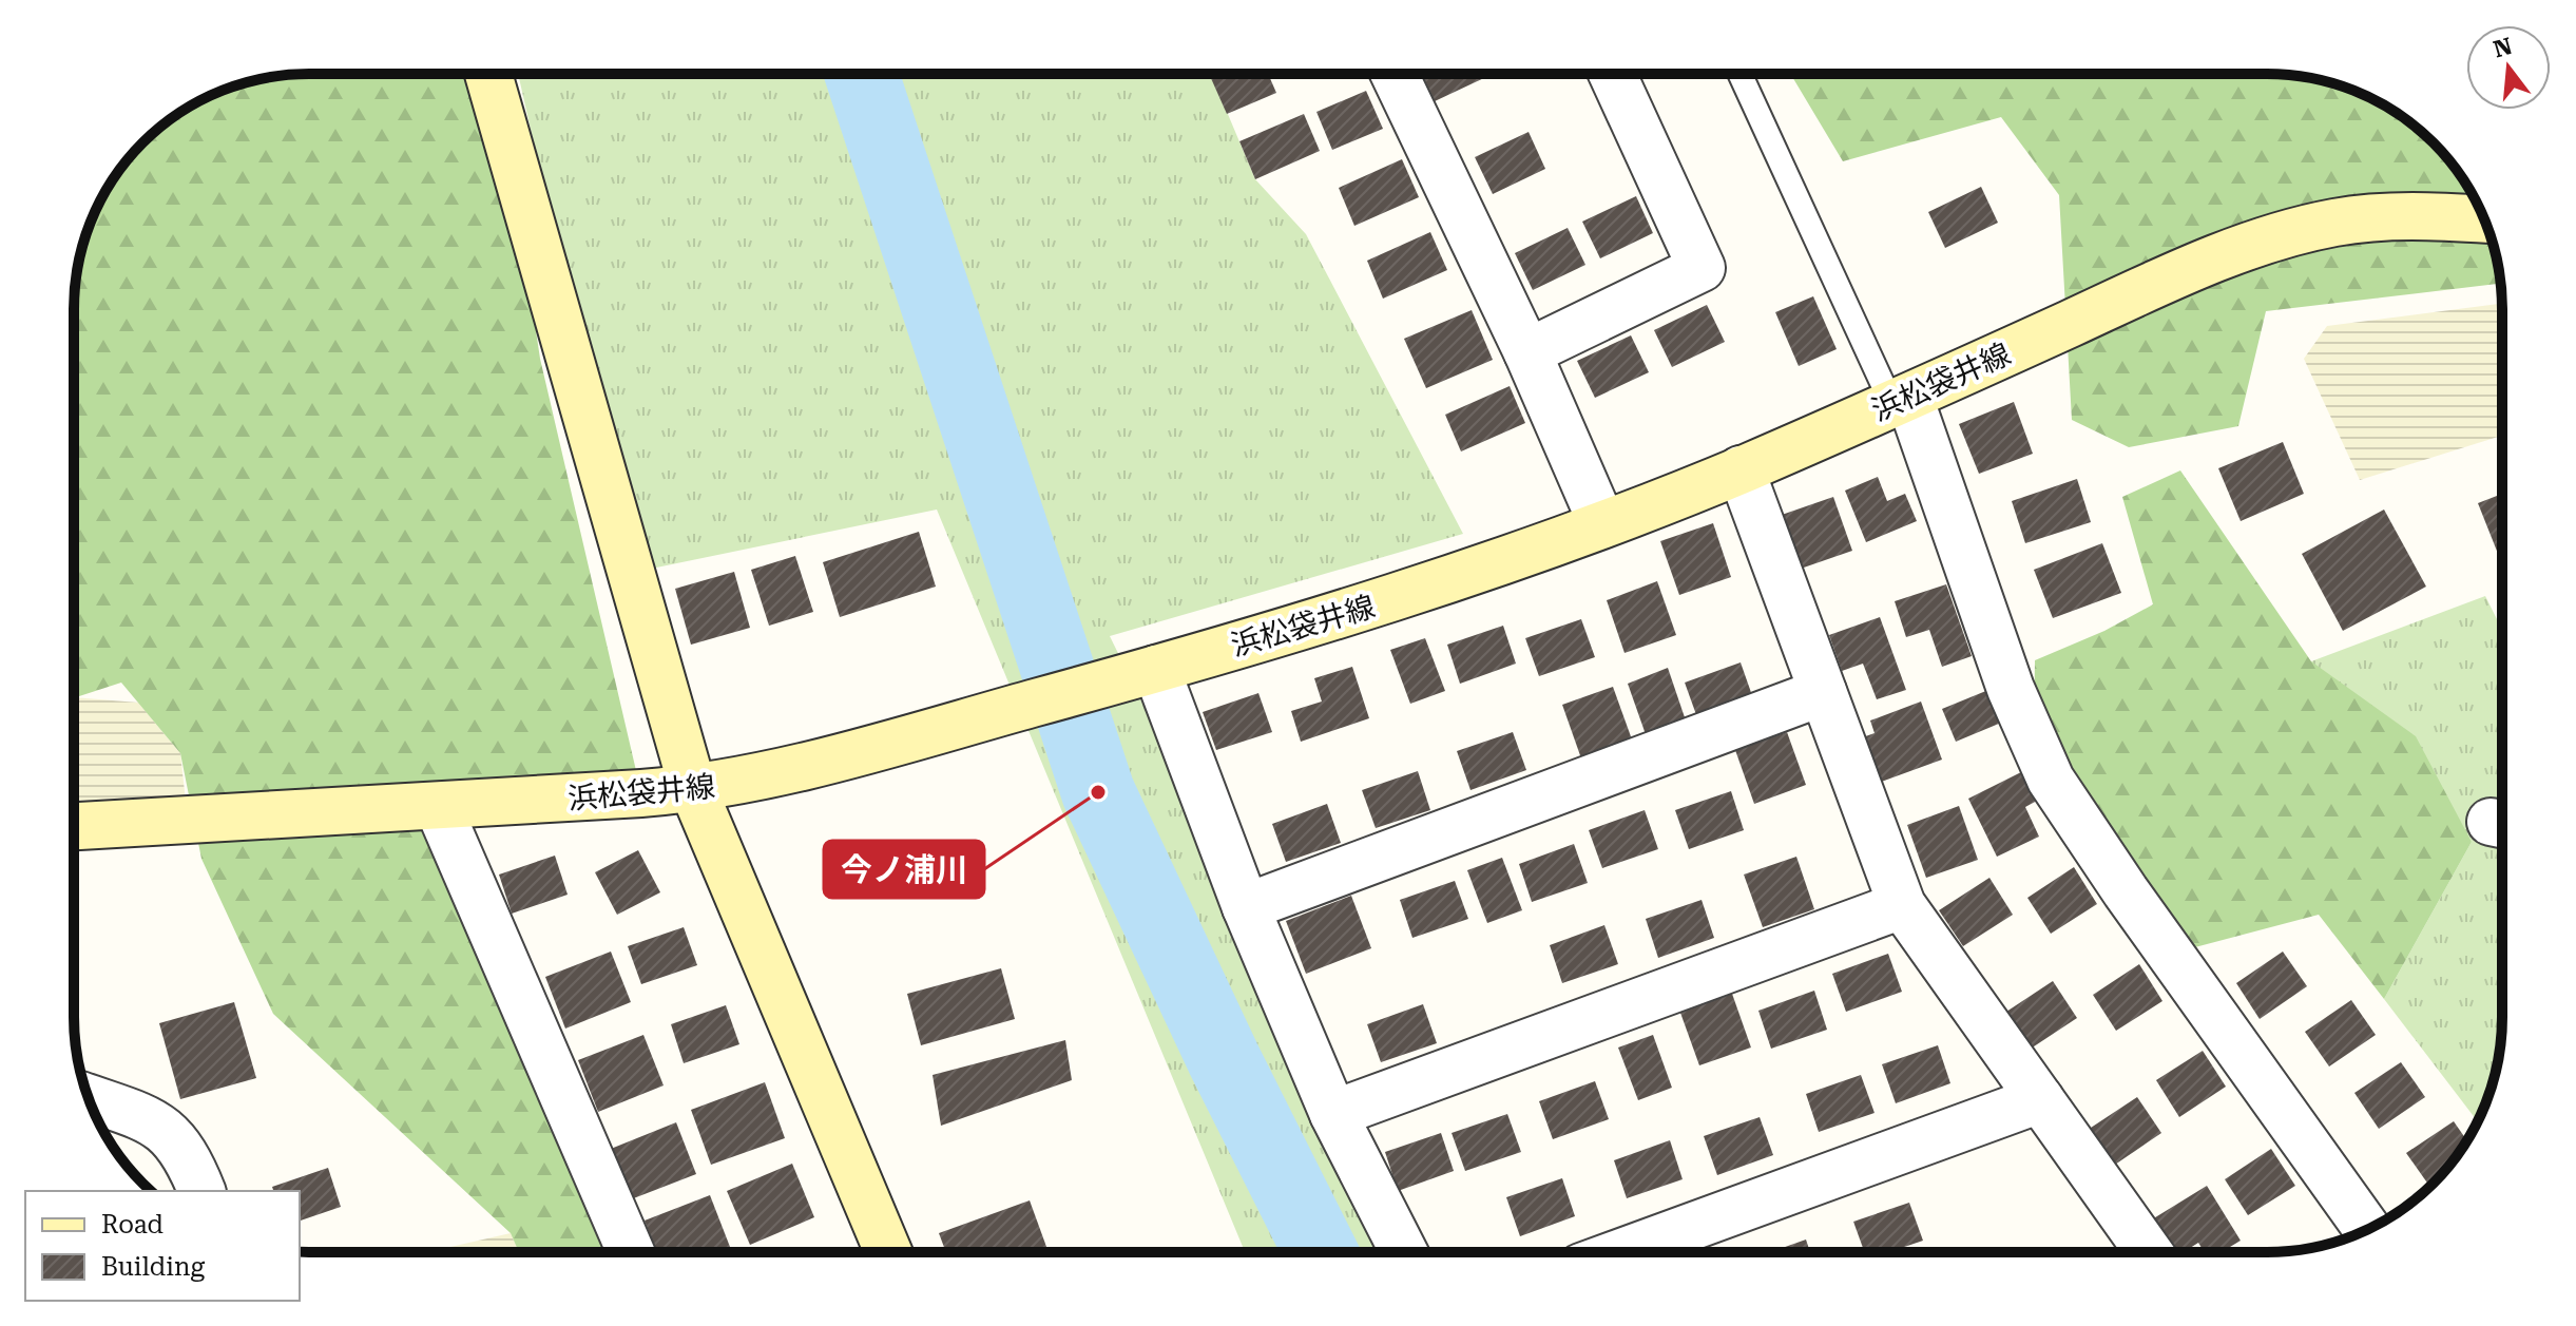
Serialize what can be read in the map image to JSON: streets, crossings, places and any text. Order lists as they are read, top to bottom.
{
  "streets": {
    "main road": ["浜松袋井線"]
  },
  "places": ["今ノ浦川"],
  "legend": ["Road", "Building"],
  "north": "top"
}
